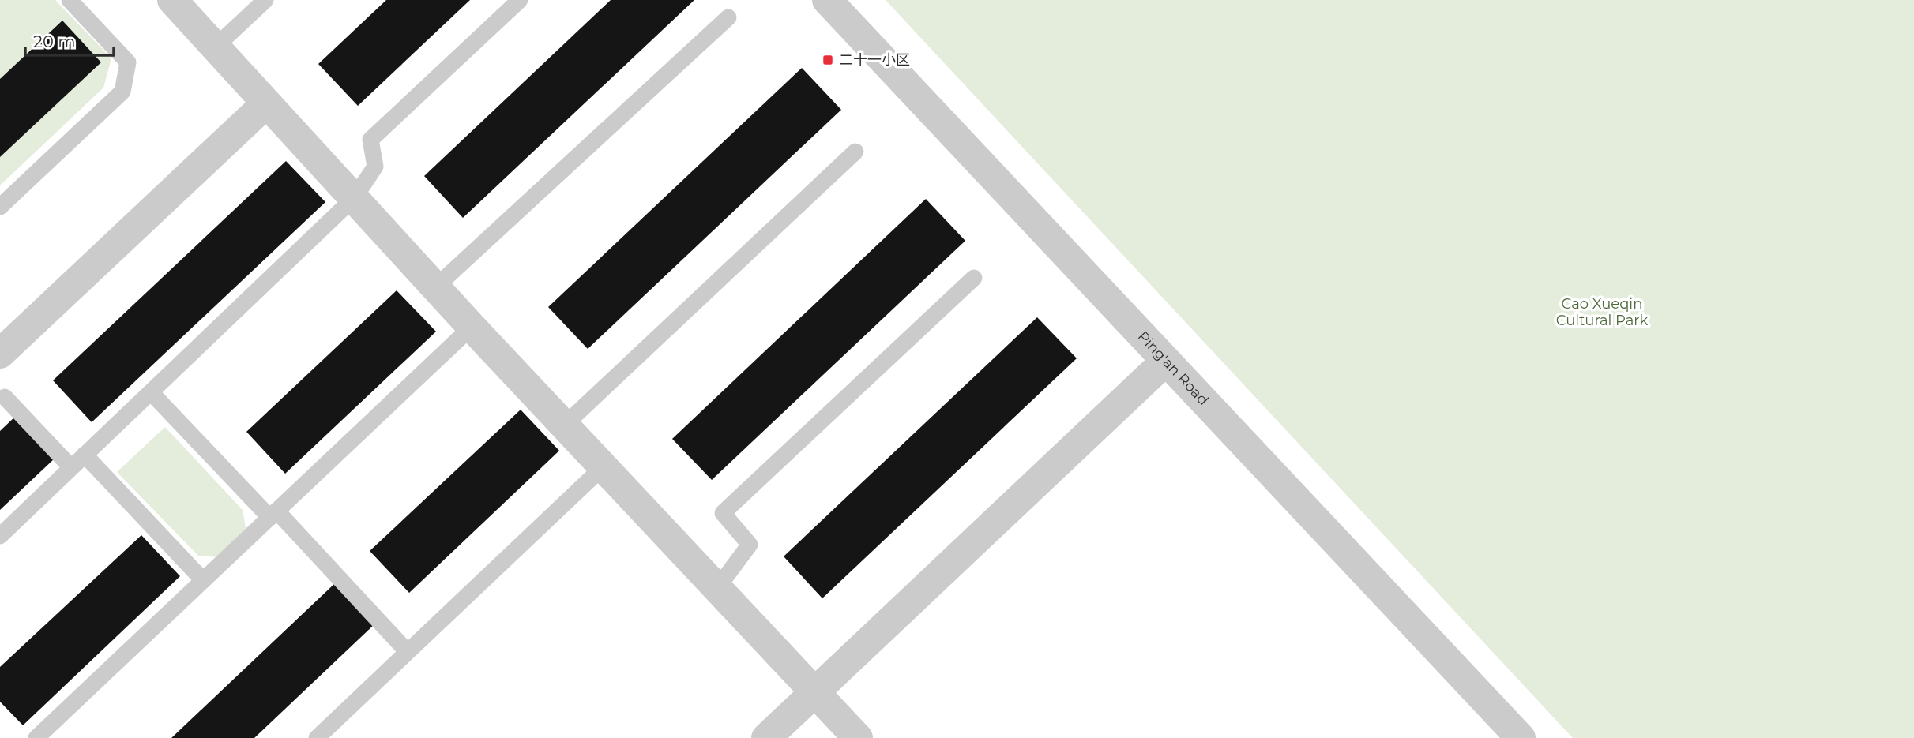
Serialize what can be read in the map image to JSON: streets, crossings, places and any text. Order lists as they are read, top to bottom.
{
  "streets": {
    "street": ["Ping'an Road"]
  },
  "parks": ["Cao Xueqin Cultural Park"],
  "places": {
    "transit": ["二十一小区"]
  },
  "scale_bar": "20 m"
}
